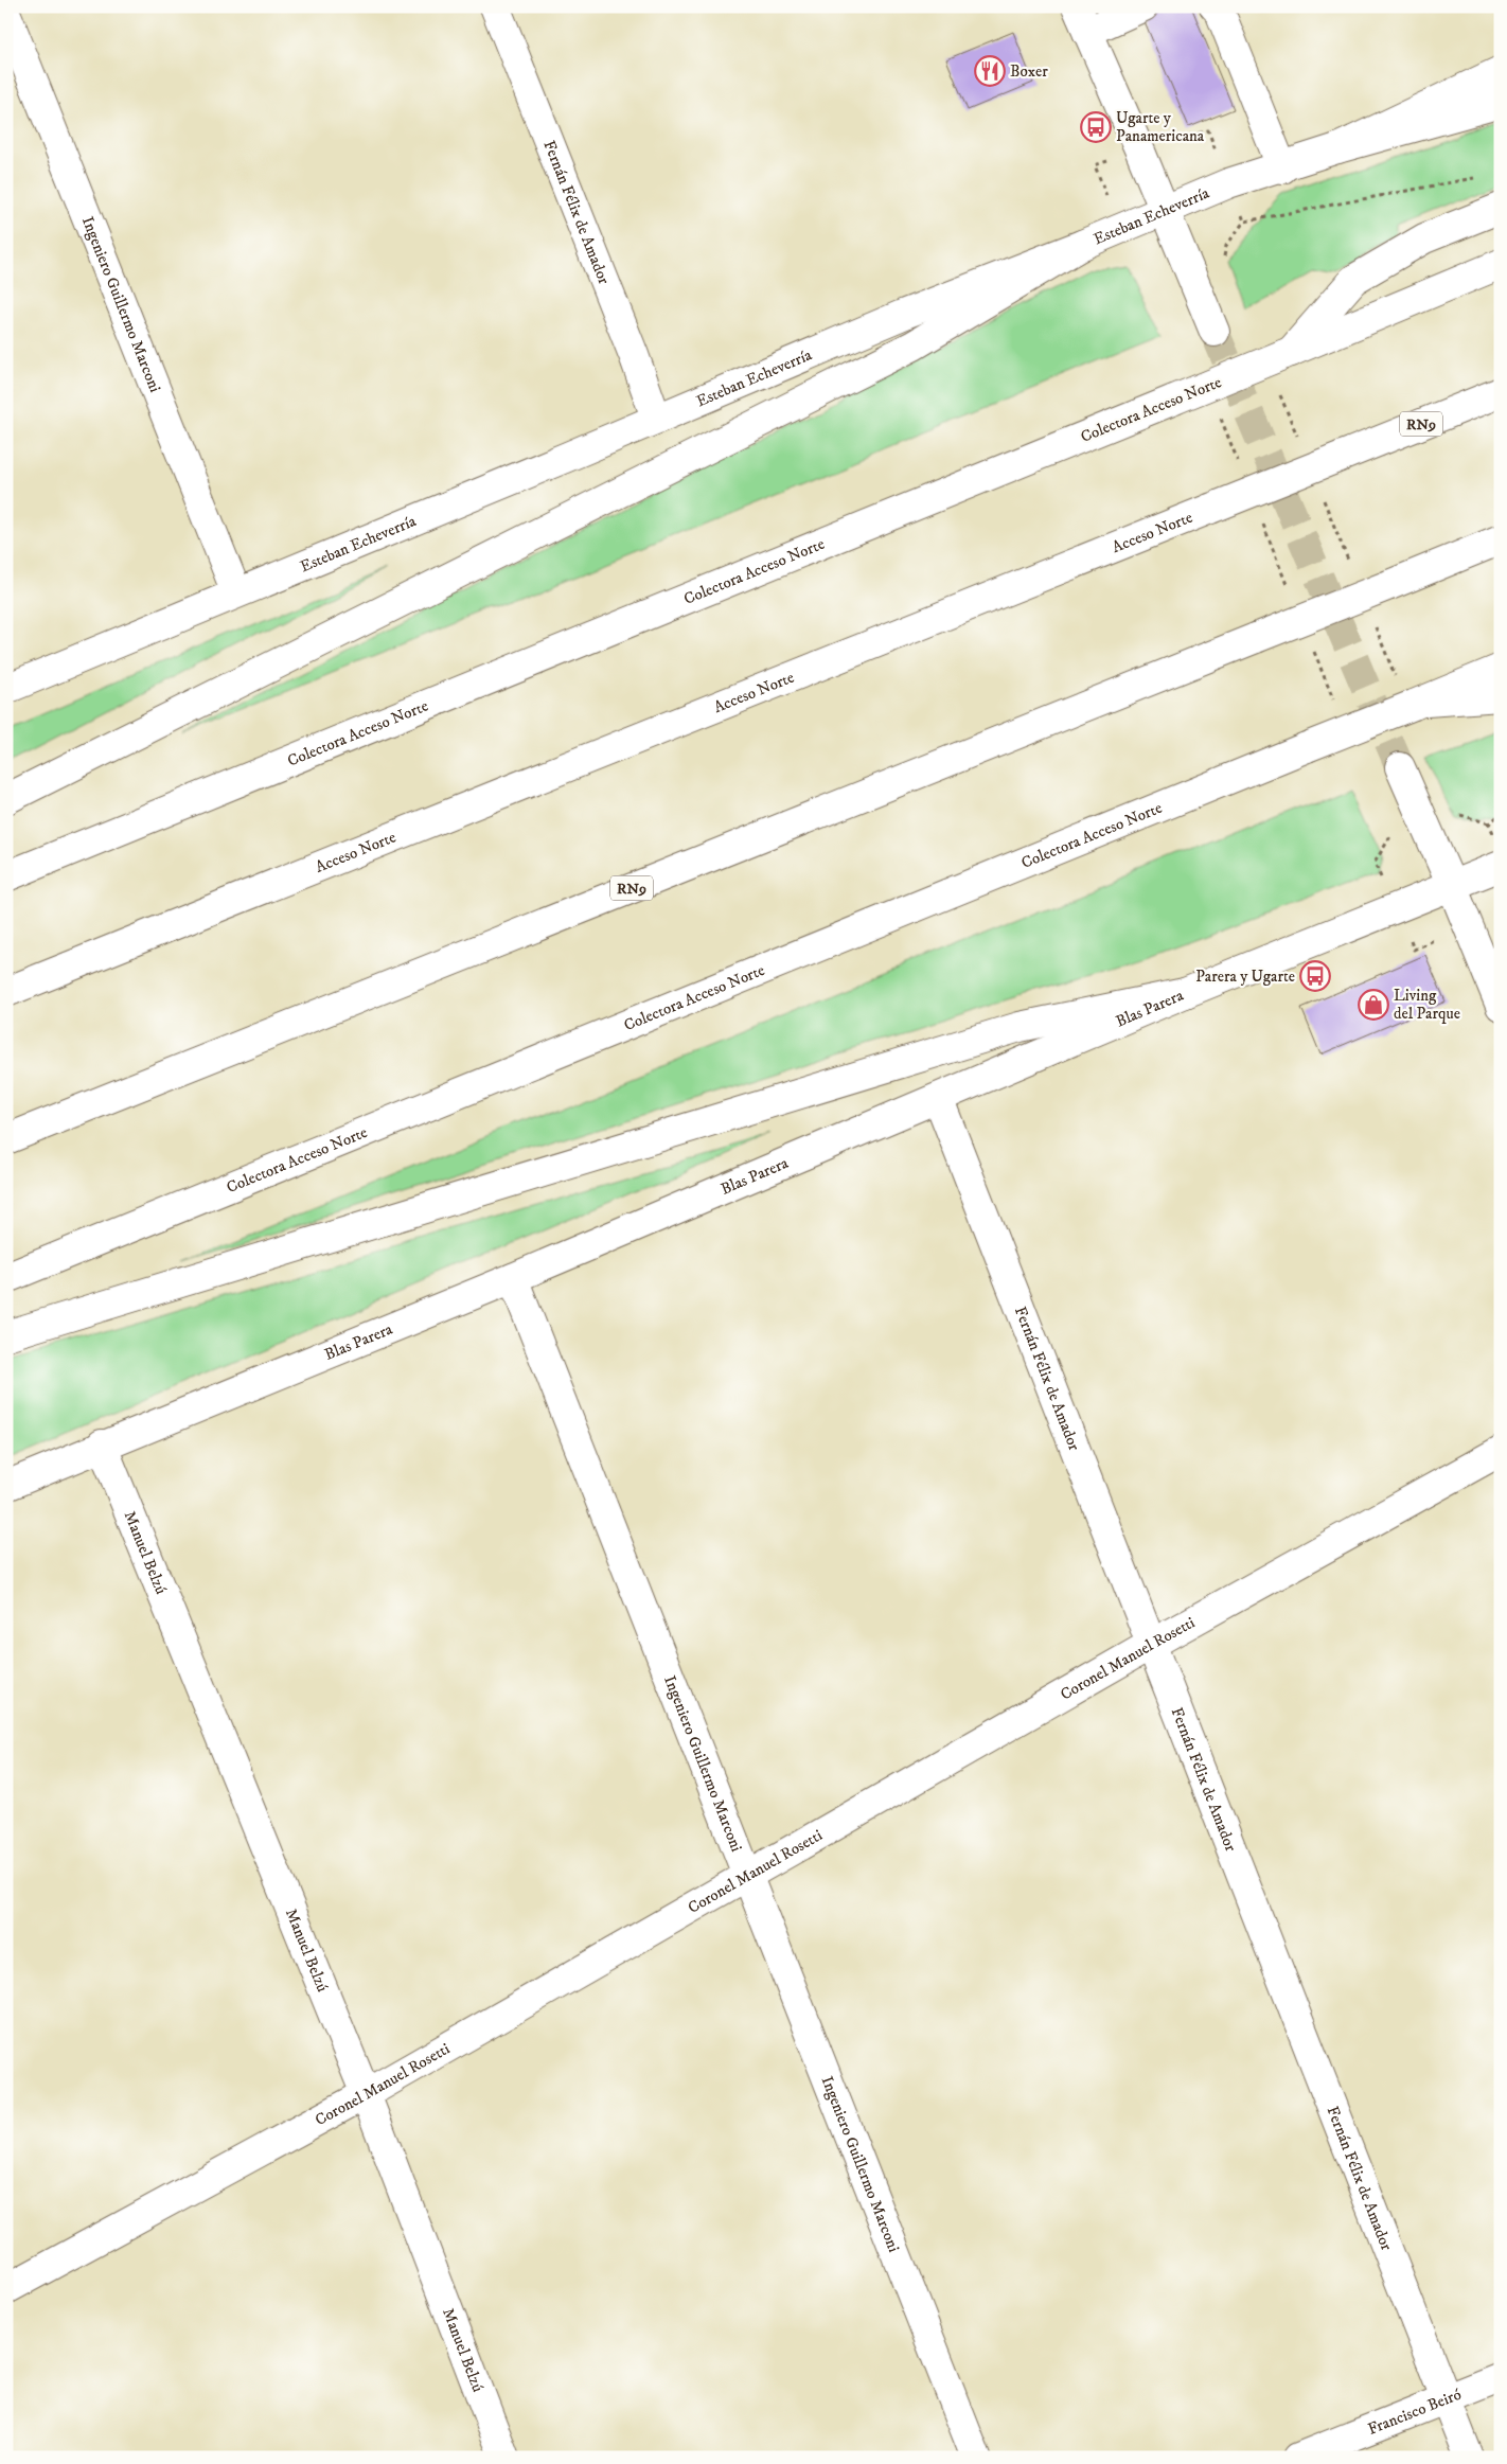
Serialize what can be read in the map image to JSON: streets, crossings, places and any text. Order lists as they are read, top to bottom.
{
  "streets": {
    "main road": [
      "Fernán Félix de Amador",
      "Esteban Echeverría",
      "Ingeniero Guillermo Marconi",
      "Colectora Acceso Norte",
      "RN9",
      "Acceso Norte",
      "Blas Parera",
      "Manuel Belzú",
      "Coronel Manuel Rosetti",
      "Francisco Beiró"
    ]
  },
  "crossings": [
    ["Fernán Félix de Amador", "Esteban Echeverría"],
    ["Fernán Félix de Amador", "Blas Parera"],
    ["Fernán Félix de Amador", "Coronel Manuel Rosetti"],
    ["Fernán Félix de Amador", "Francisco Beiró"],
    ["Esteban Echeverría", "Ingeniero Guillermo Marconi"],
    ["Ingeniero Guillermo Marconi", "Blas Parera"],
    ["Ingeniero Guillermo Marconi", "Coronel Manuel Rosetti"],
    ["Blas Parera", "Manuel Belzú"],
    ["Manuel Belzú", "Coronel Manuel Rosetti"]
  ],
  "places": {
    "restaurant": ["Boxer"],
    "bus stop": ["Ugarte y Panamericana", "Parera y Ugarte"],
    "shop": ["Living del Parque"]
  }
}
